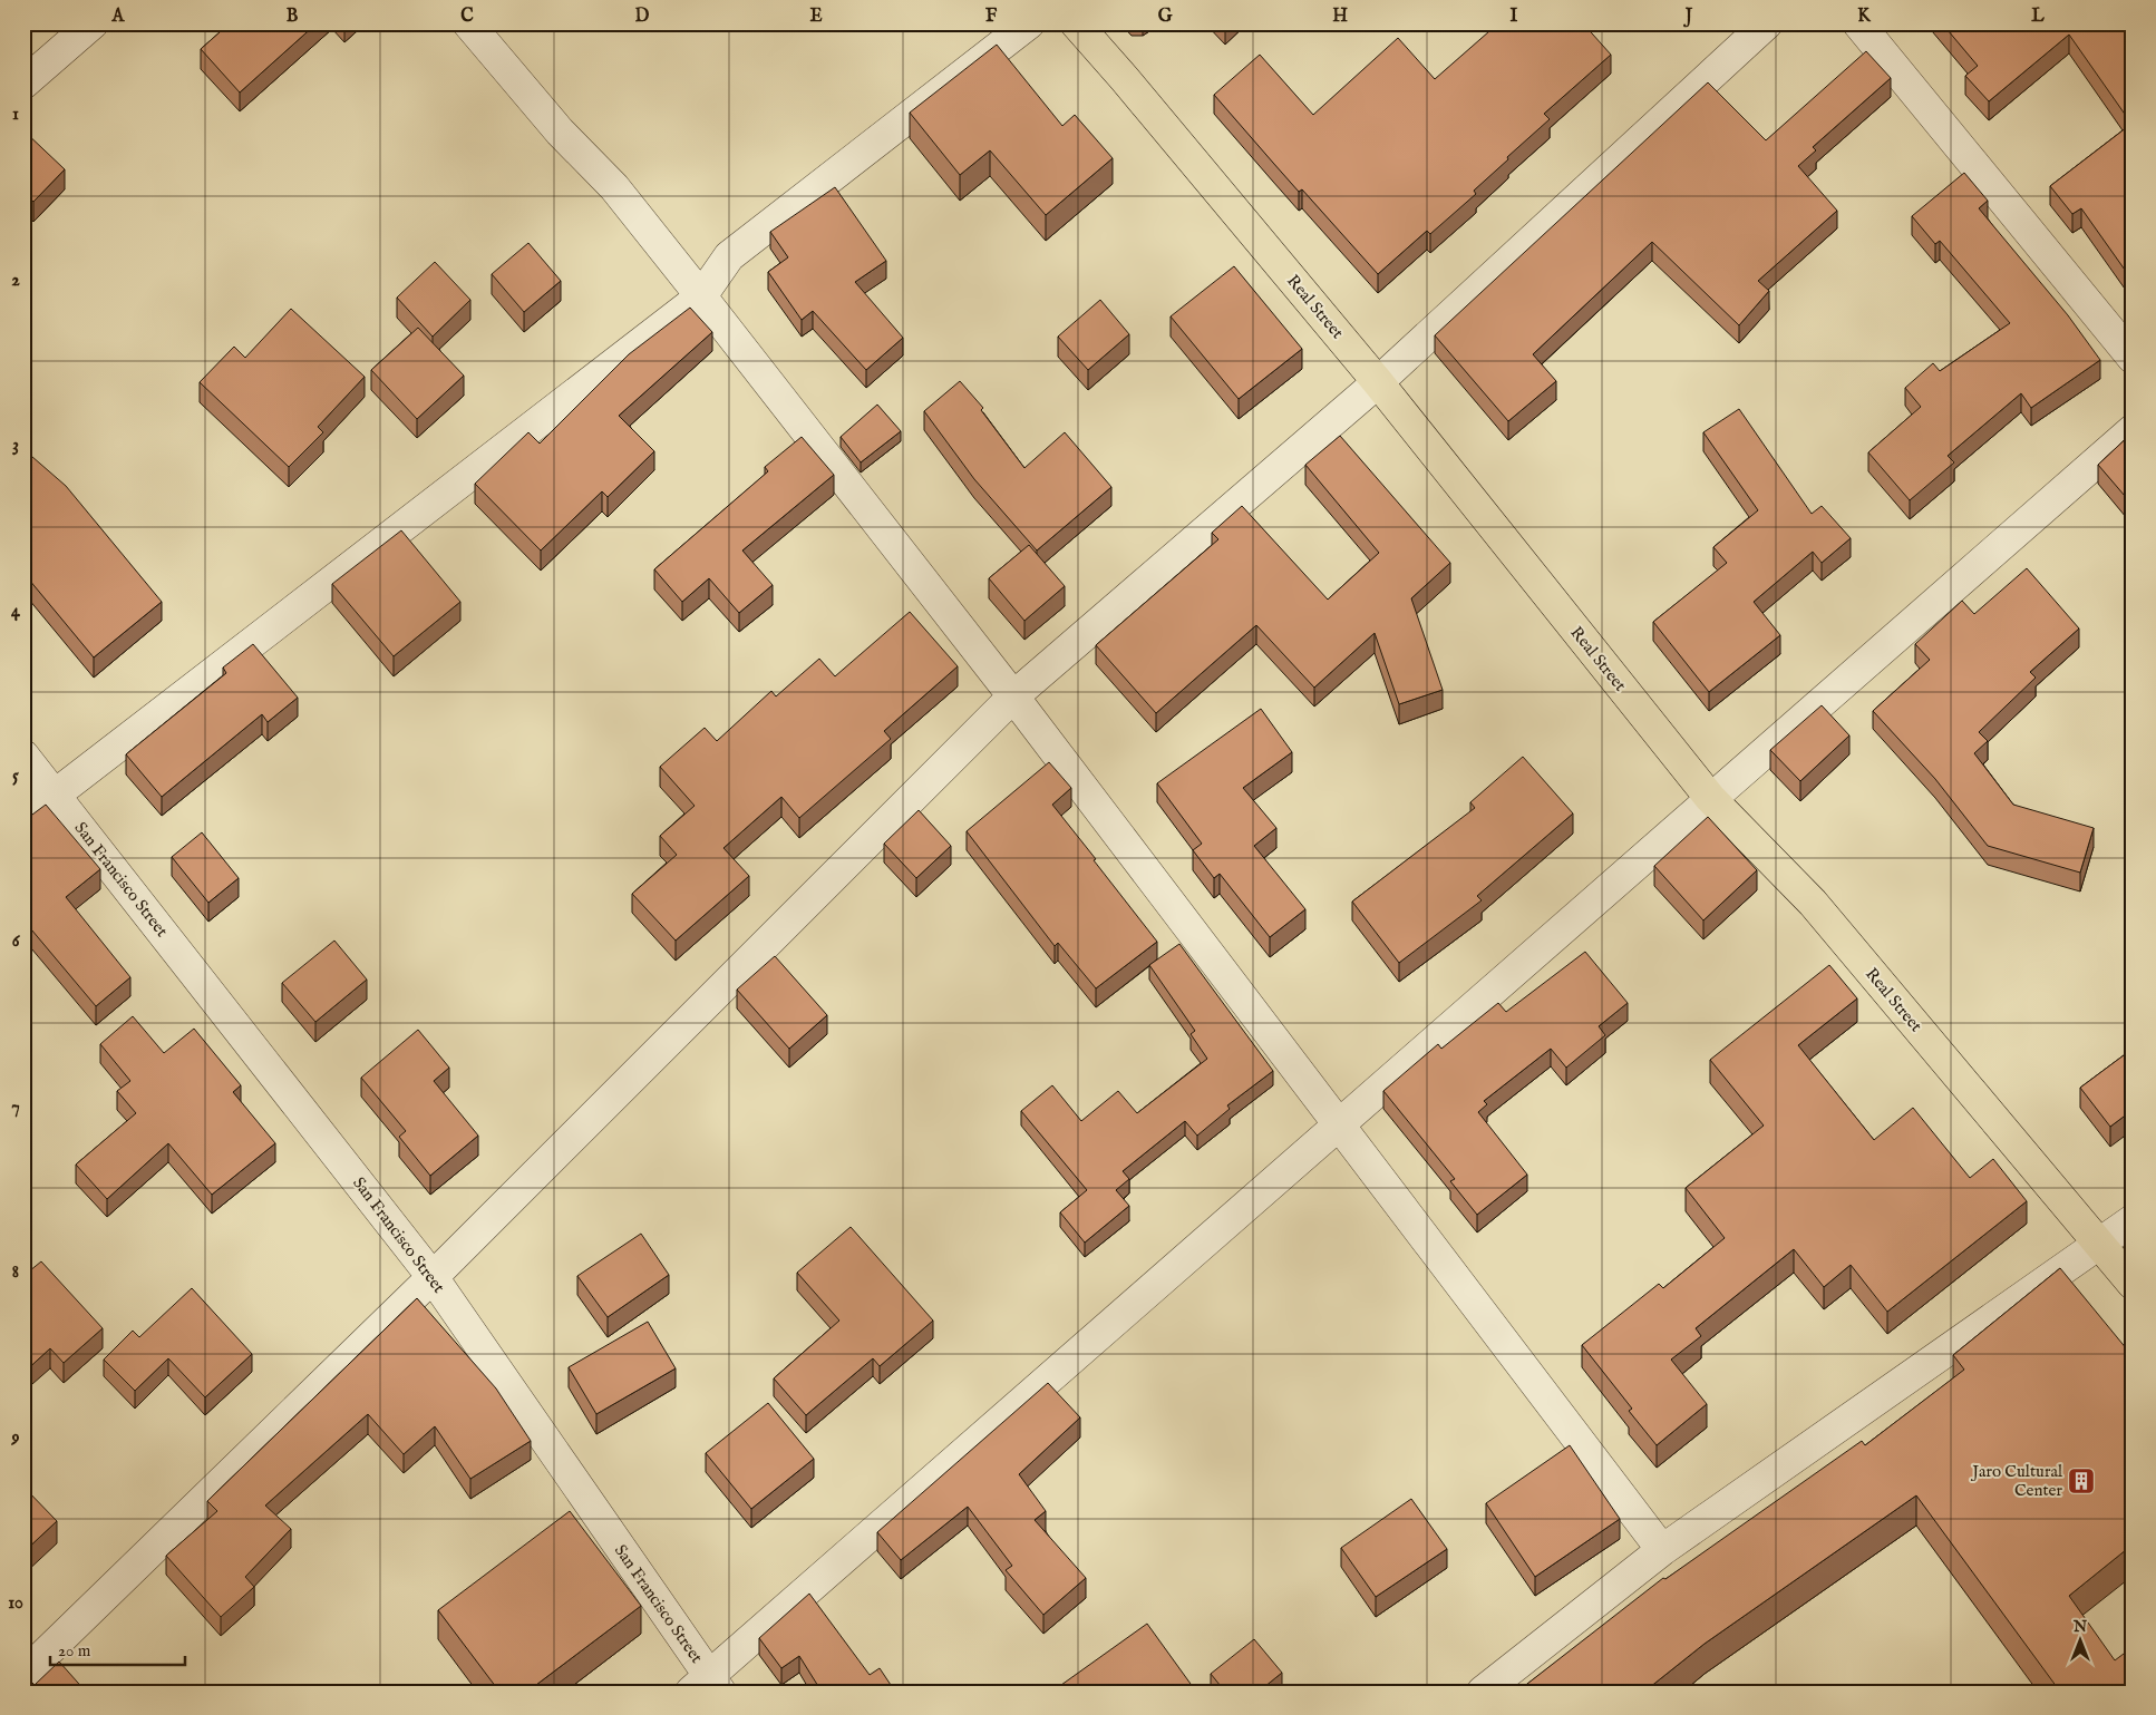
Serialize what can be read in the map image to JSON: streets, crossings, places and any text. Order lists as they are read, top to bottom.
{
  "streets": {
    "main road": ["Real Street"],
    "street": ["San Francisco Street"]
  },
  "places": {
    "building": ["Jaro Cultural Center"]
  },
  "scale_bar": "20 m",
  "north": "top",
  "grid": {
    "columns": [
      "A",
      "B",
      "C",
      "D",
      "E",
      "F",
      "G",
      "H",
      "I",
      "J",
      "K",
      "L"
    ],
    "rows": [
      "1",
      "2",
      "3",
      "4",
      "5",
      "6",
      "7",
      "8",
      "9",
      "10"
    ]
  }
}
